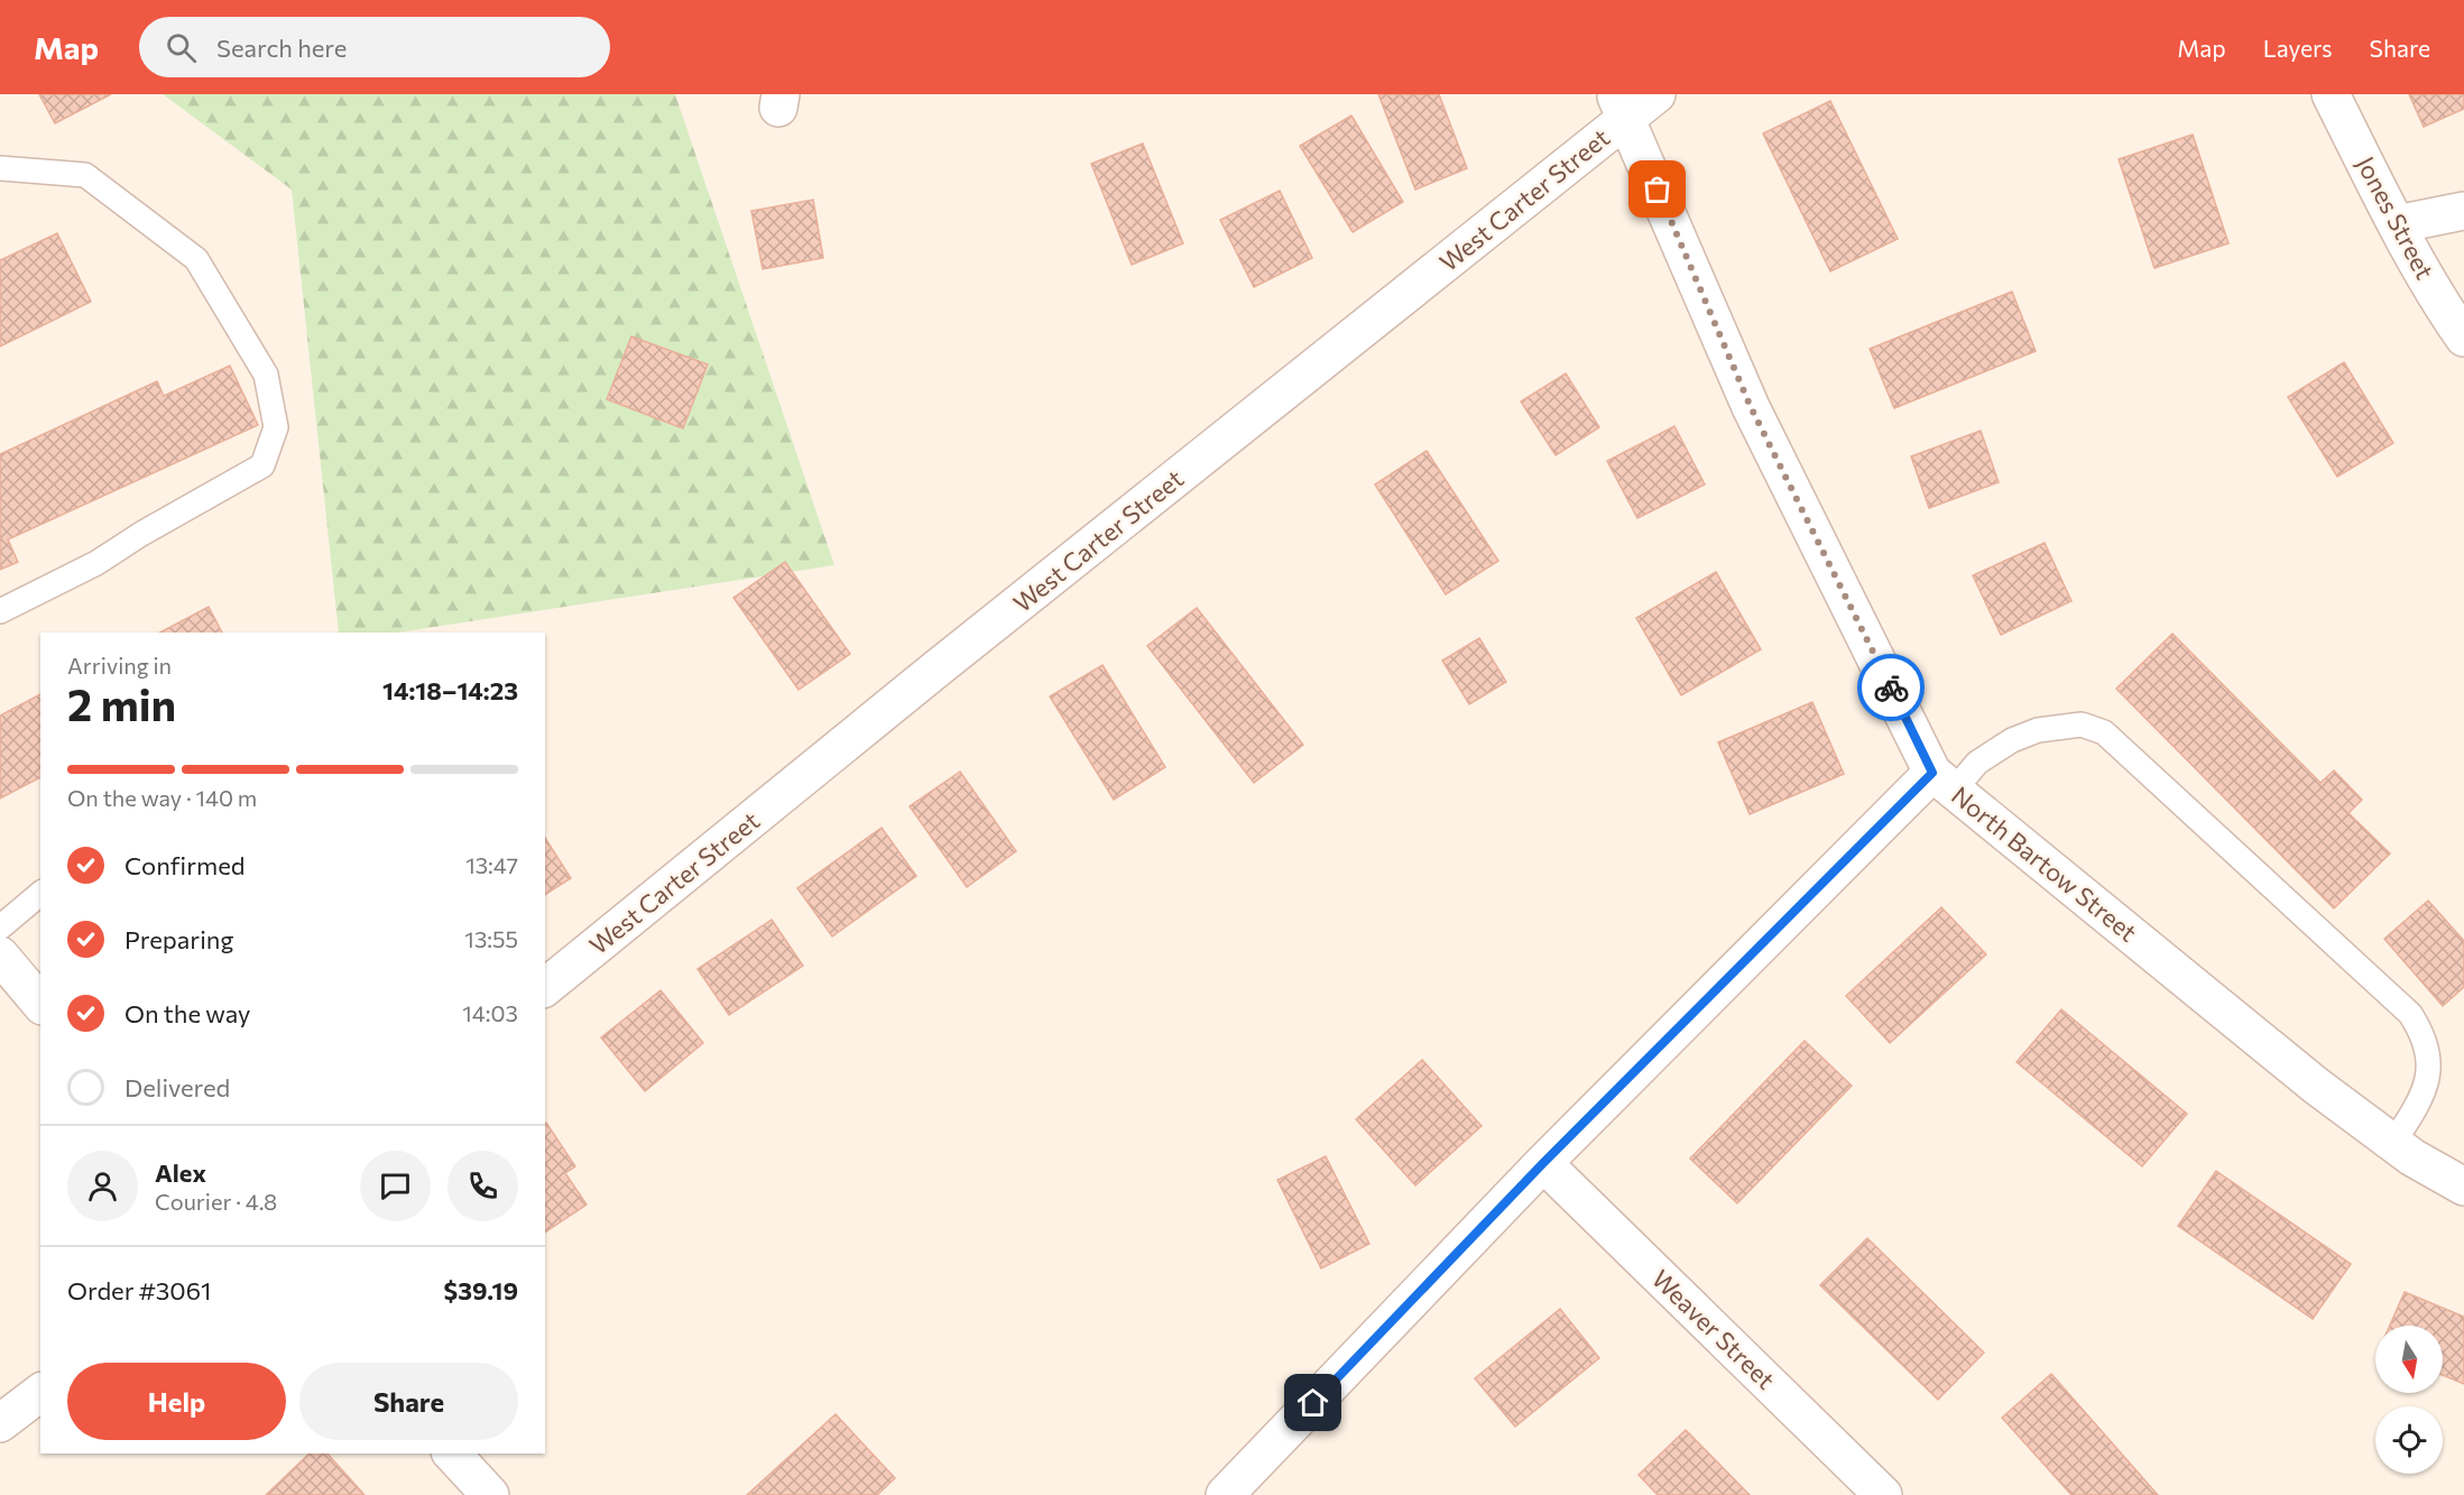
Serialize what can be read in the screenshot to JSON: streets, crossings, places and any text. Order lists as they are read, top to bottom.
{
  "streets": {
    "street": [
      "West Carter Street",
      "Jones Street",
      "North Bartow Street",
      "Weaver Street"
    ]
  },
  "crossings": [
    ["West Carter Street", "North Bartow Street"]
  ],
  "north": "bottom",
  "page": {
    "header": "Map",
    "search": "Search here",
    "nav": ["Map", "Layers", "Share"],
    "heading": ["2 min", "Arriving in", "14:18–14:23"],
    "panel": [
      "Alex",
      "Courier · 4.8",
      "Order #3061",
      "$39.19"
    ],
    "bar": "On the way · 140 m",
    "list": [
      ["Confirmed", "13:47"],
      ["Preparing", "13:55"],
      ["On the way", "14:03"],
      "Delivered"
    ],
    "buttons": ["Help", "Share"]
  }
}
